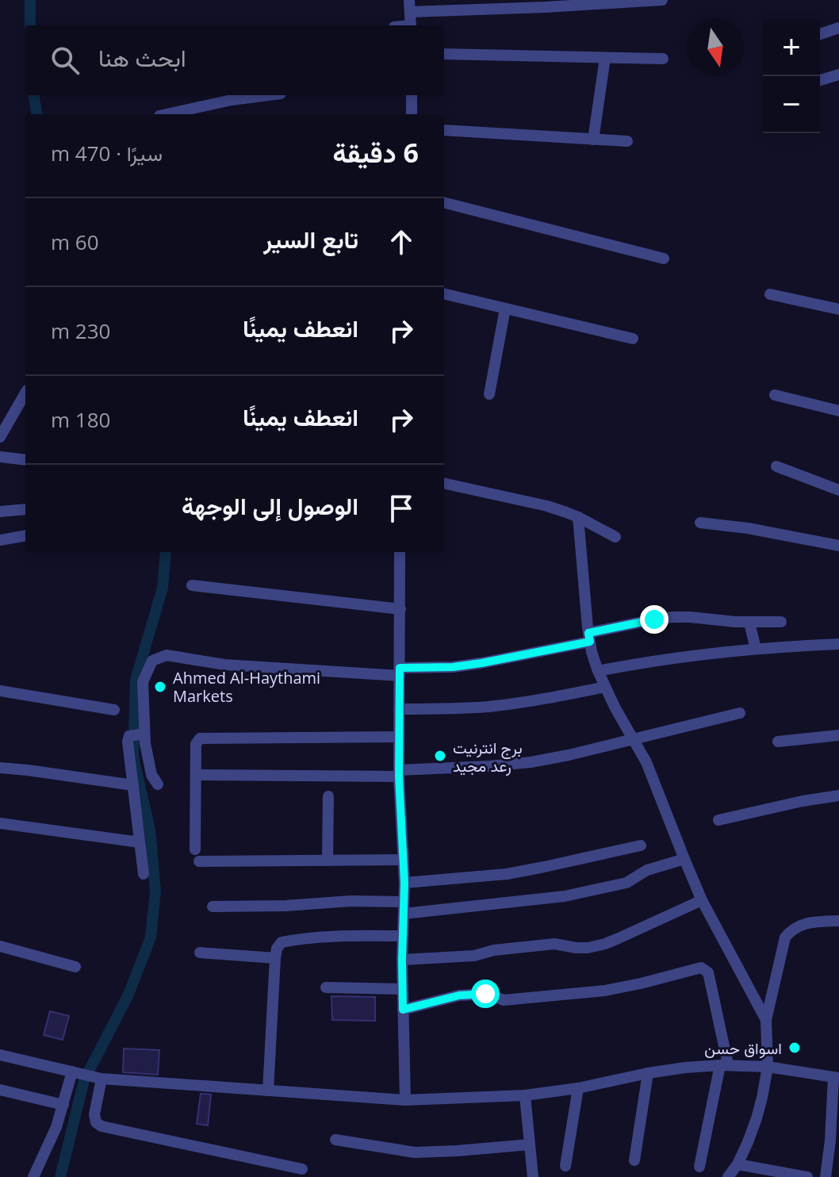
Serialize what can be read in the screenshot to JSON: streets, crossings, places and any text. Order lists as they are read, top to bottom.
{
  "places": ["Ahmed Al-Haythami Markets", "برج انترنيت رعد مجيد", "اسواق حسن"],
  "north": "bottom",
  "page": {
    "map_buttons": ["+", "−"],
    "search": "ابحث هنا",
    "heading": ["6 دقيقة", "سيرًا · 470 m"],
    "list": [
      ["تابع السير", "60 m"],
      ["انعطف يمينًا", "230 m"],
      ["انعطف يمينًا", "180 m"],
      "الوصول إلى الوجهة"
    ]
  }
}
